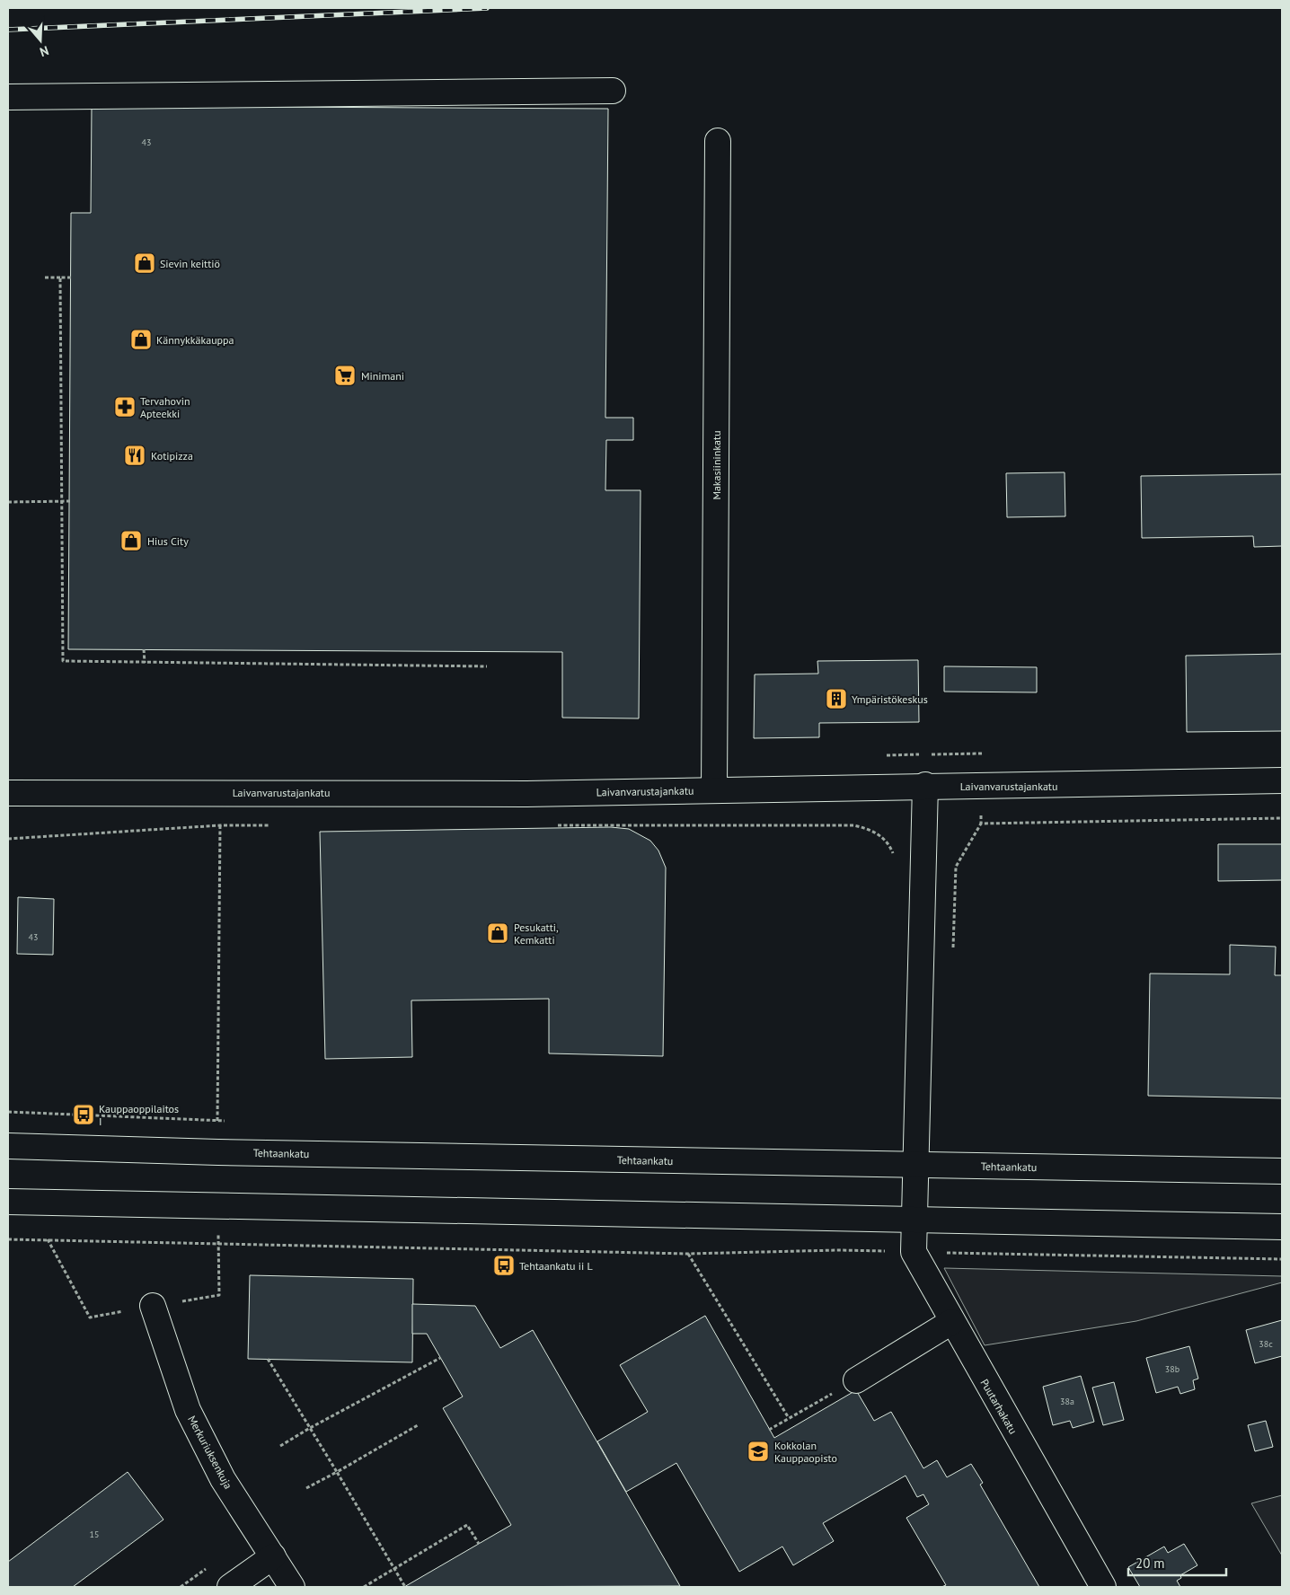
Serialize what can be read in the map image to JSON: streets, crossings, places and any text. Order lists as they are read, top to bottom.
{
  "streets": {
    "street": [
      "Makasiininkatu",
      "Laivanvarustajankatu",
      "Tehtaankatu",
      "Puutarhakatu",
      "Merkuriuksenkuja"
    ]
  },
  "crossings": [
    ["Makasiininkatu", "Laivanvarustajankatu"],
    ["Laivanvarustajankatu", "Puutarhakatu"],
    ["Tehtaankatu", "Puutarhakatu"]
  ],
  "places": {
    "shop": [
      "Sievin keittiö",
      "Kännykkäkauppa",
      "Hius City",
      "Pesukatti, Kemkatti"
    ],
    "supermarket": ["Minimani"],
    "pharmacy": ["Tervahovin Apteekki"],
    "restaurant": ["Kotipizza"],
    "building": ["Ympäristökeskus"],
    "bus stop": ["Kauppaoppilaitos I", "Tehtaankatu ii L"],
    "school or university": ["Kokkolan Kauppaopisto"]
  },
  "house_numbers": [
    "43",
    "43",
    "38c",
    "38b",
    "38a",
    "15"
  ],
  "scale_bar": "20 m",
  "north": "bottom"
}
